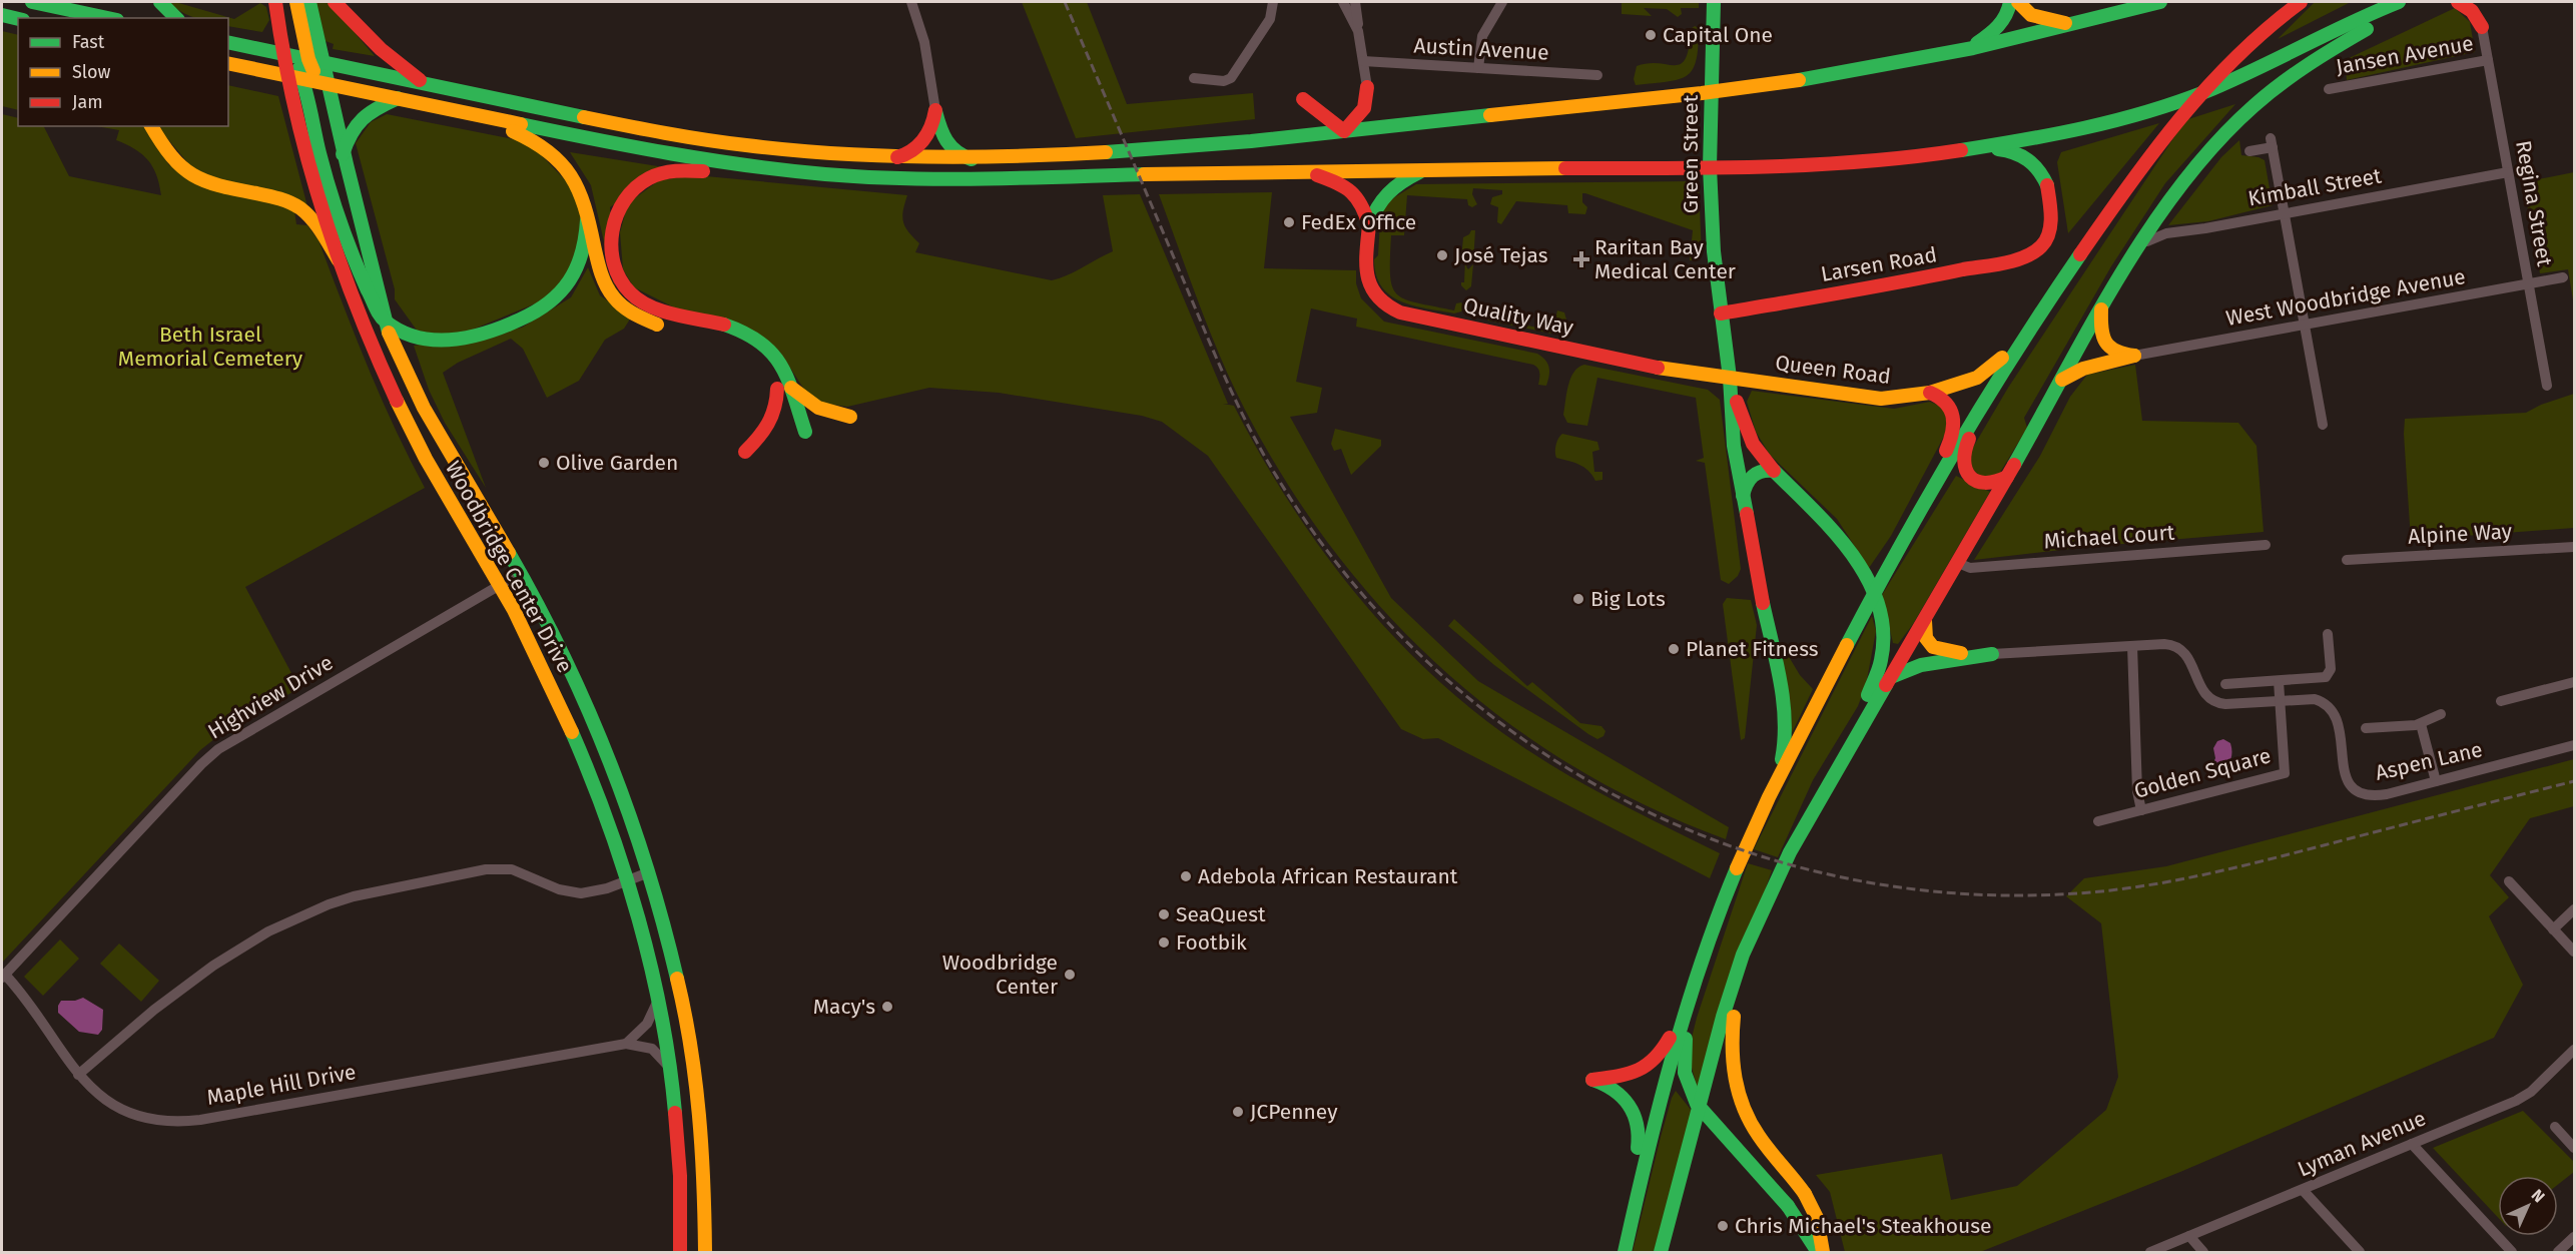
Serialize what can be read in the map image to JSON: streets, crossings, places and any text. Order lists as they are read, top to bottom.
{
  "streets": {
    "main road": [
      "Green Street",
      "Larsen Road",
      "Quality Way",
      "Queen Road",
      "Woodbridge Center Drive"
    ],
    "street": [
      "Austin Avenue",
      "Jansen Avenue",
      "Kimball Street",
      "Regina Street",
      "West Woodbridge Avenue",
      "Alpine Way",
      "Michael Court",
      "Highview Drive",
      "Aspen Lane",
      "Golden Square",
      "Maple Hill Drive",
      "Lyman Avenue"
    ]
  },
  "crossings": [
    ["Jansen Avenue", "Regina Street"],
    ["Green Street", "Larsen Road"],
    ["Green Street", "Quality Way"],
    ["Green Street", "Queen Road"],
    ["Kimball Street", "Regina Street"],
    ["Regina Street", "West Woodbridge Avenue"],
    ["Quality Way", "Queen Road"],
    ["Woodbridge Center Drive", "Highview Drive"],
    ["Woodbridge Center Drive", "Maple Hill Drive"],
    ["Highview Drive", "Maple Hill Drive"],
    ["Aspen Lane", "Golden Square"]
  ],
  "parks": ["Beth Israel Memorial Cemetery"],
  "places": {
    "other": [
      "Capital One",
      "FedEx Office",
      "José Tejas",
      "Olive Garden",
      "Big Lots",
      "Planet Fitness",
      "Adebola African Restaurant",
      "SeaQuest",
      "Footbik",
      "Woodbridge Center",
      "Macy's",
      "JCPenney",
      "Chris Michael's Steakhouse"
    ],
    "health": ["Raritan Bay Medical Center"]
  },
  "legend": ["Fast", "Slow", "Jam"],
  "north": "top right"
}
